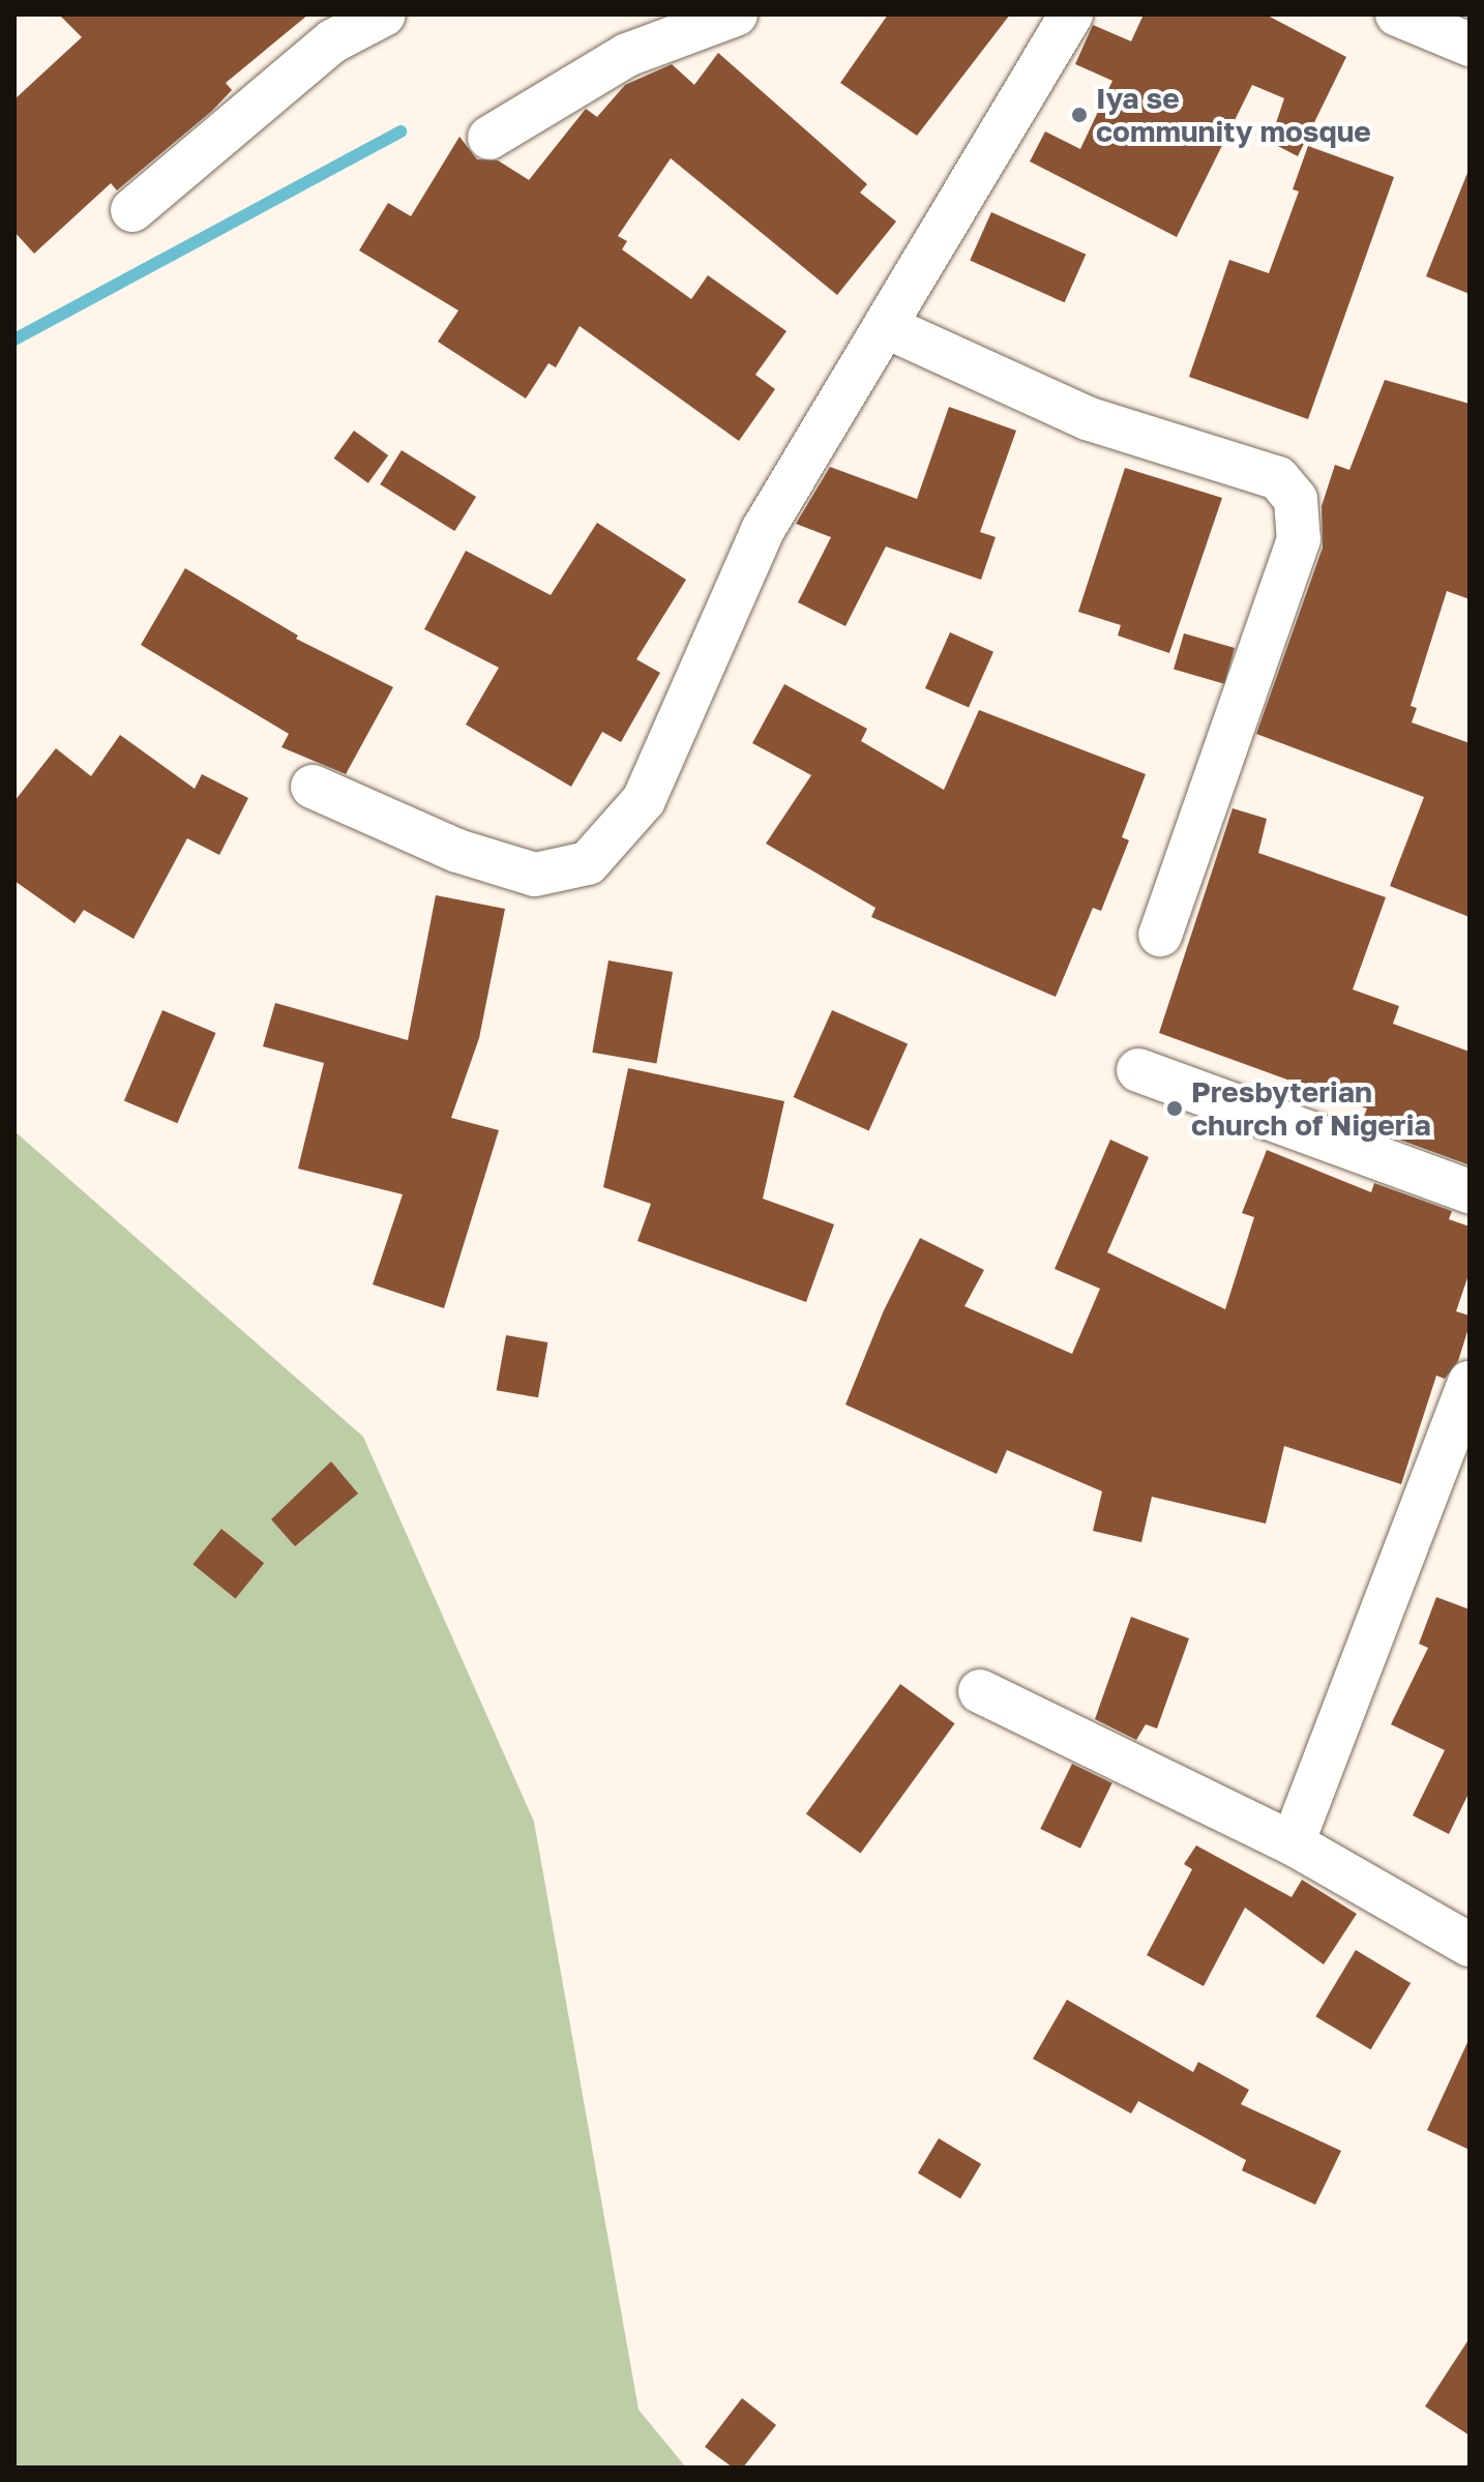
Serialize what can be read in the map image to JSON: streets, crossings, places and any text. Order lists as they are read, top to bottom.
{
  "places": ["Iya se community mosque", "Presbyterian church of Nigeria"]
}
